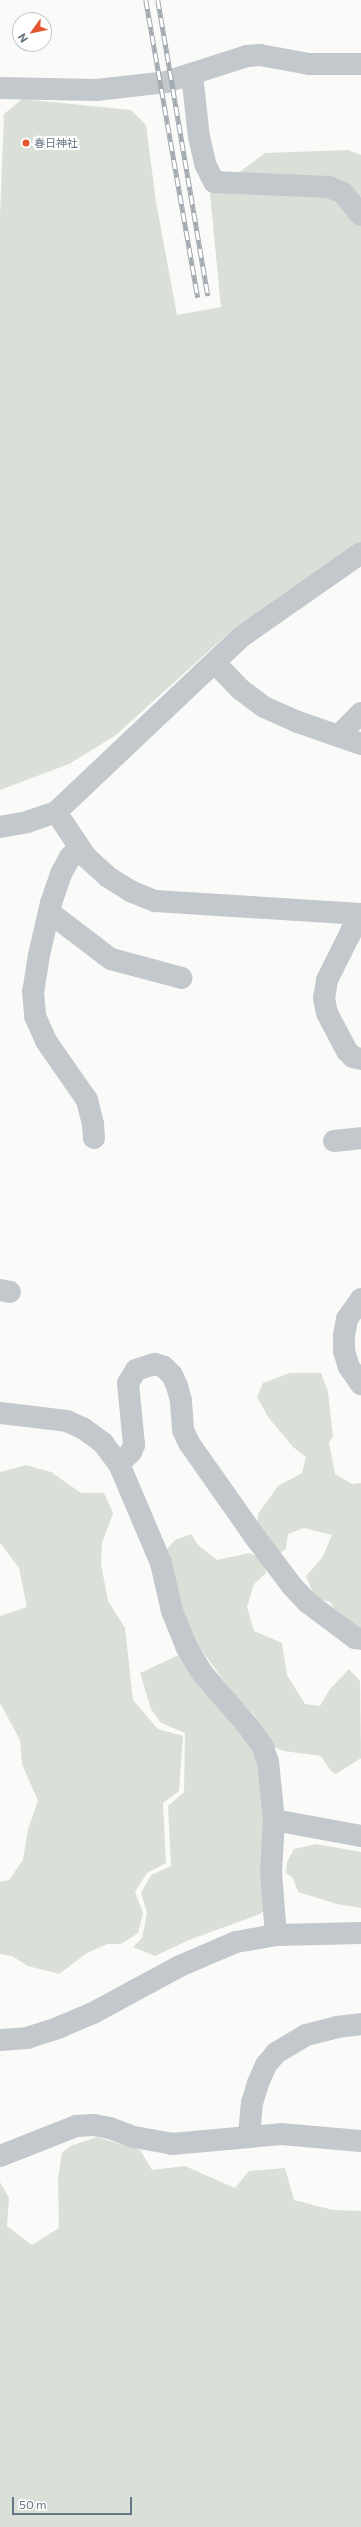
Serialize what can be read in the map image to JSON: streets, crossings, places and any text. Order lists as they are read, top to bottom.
{
  "places": ["春日神社"],
  "scale_bar": "50 m",
  "north": "bottom left"
}
